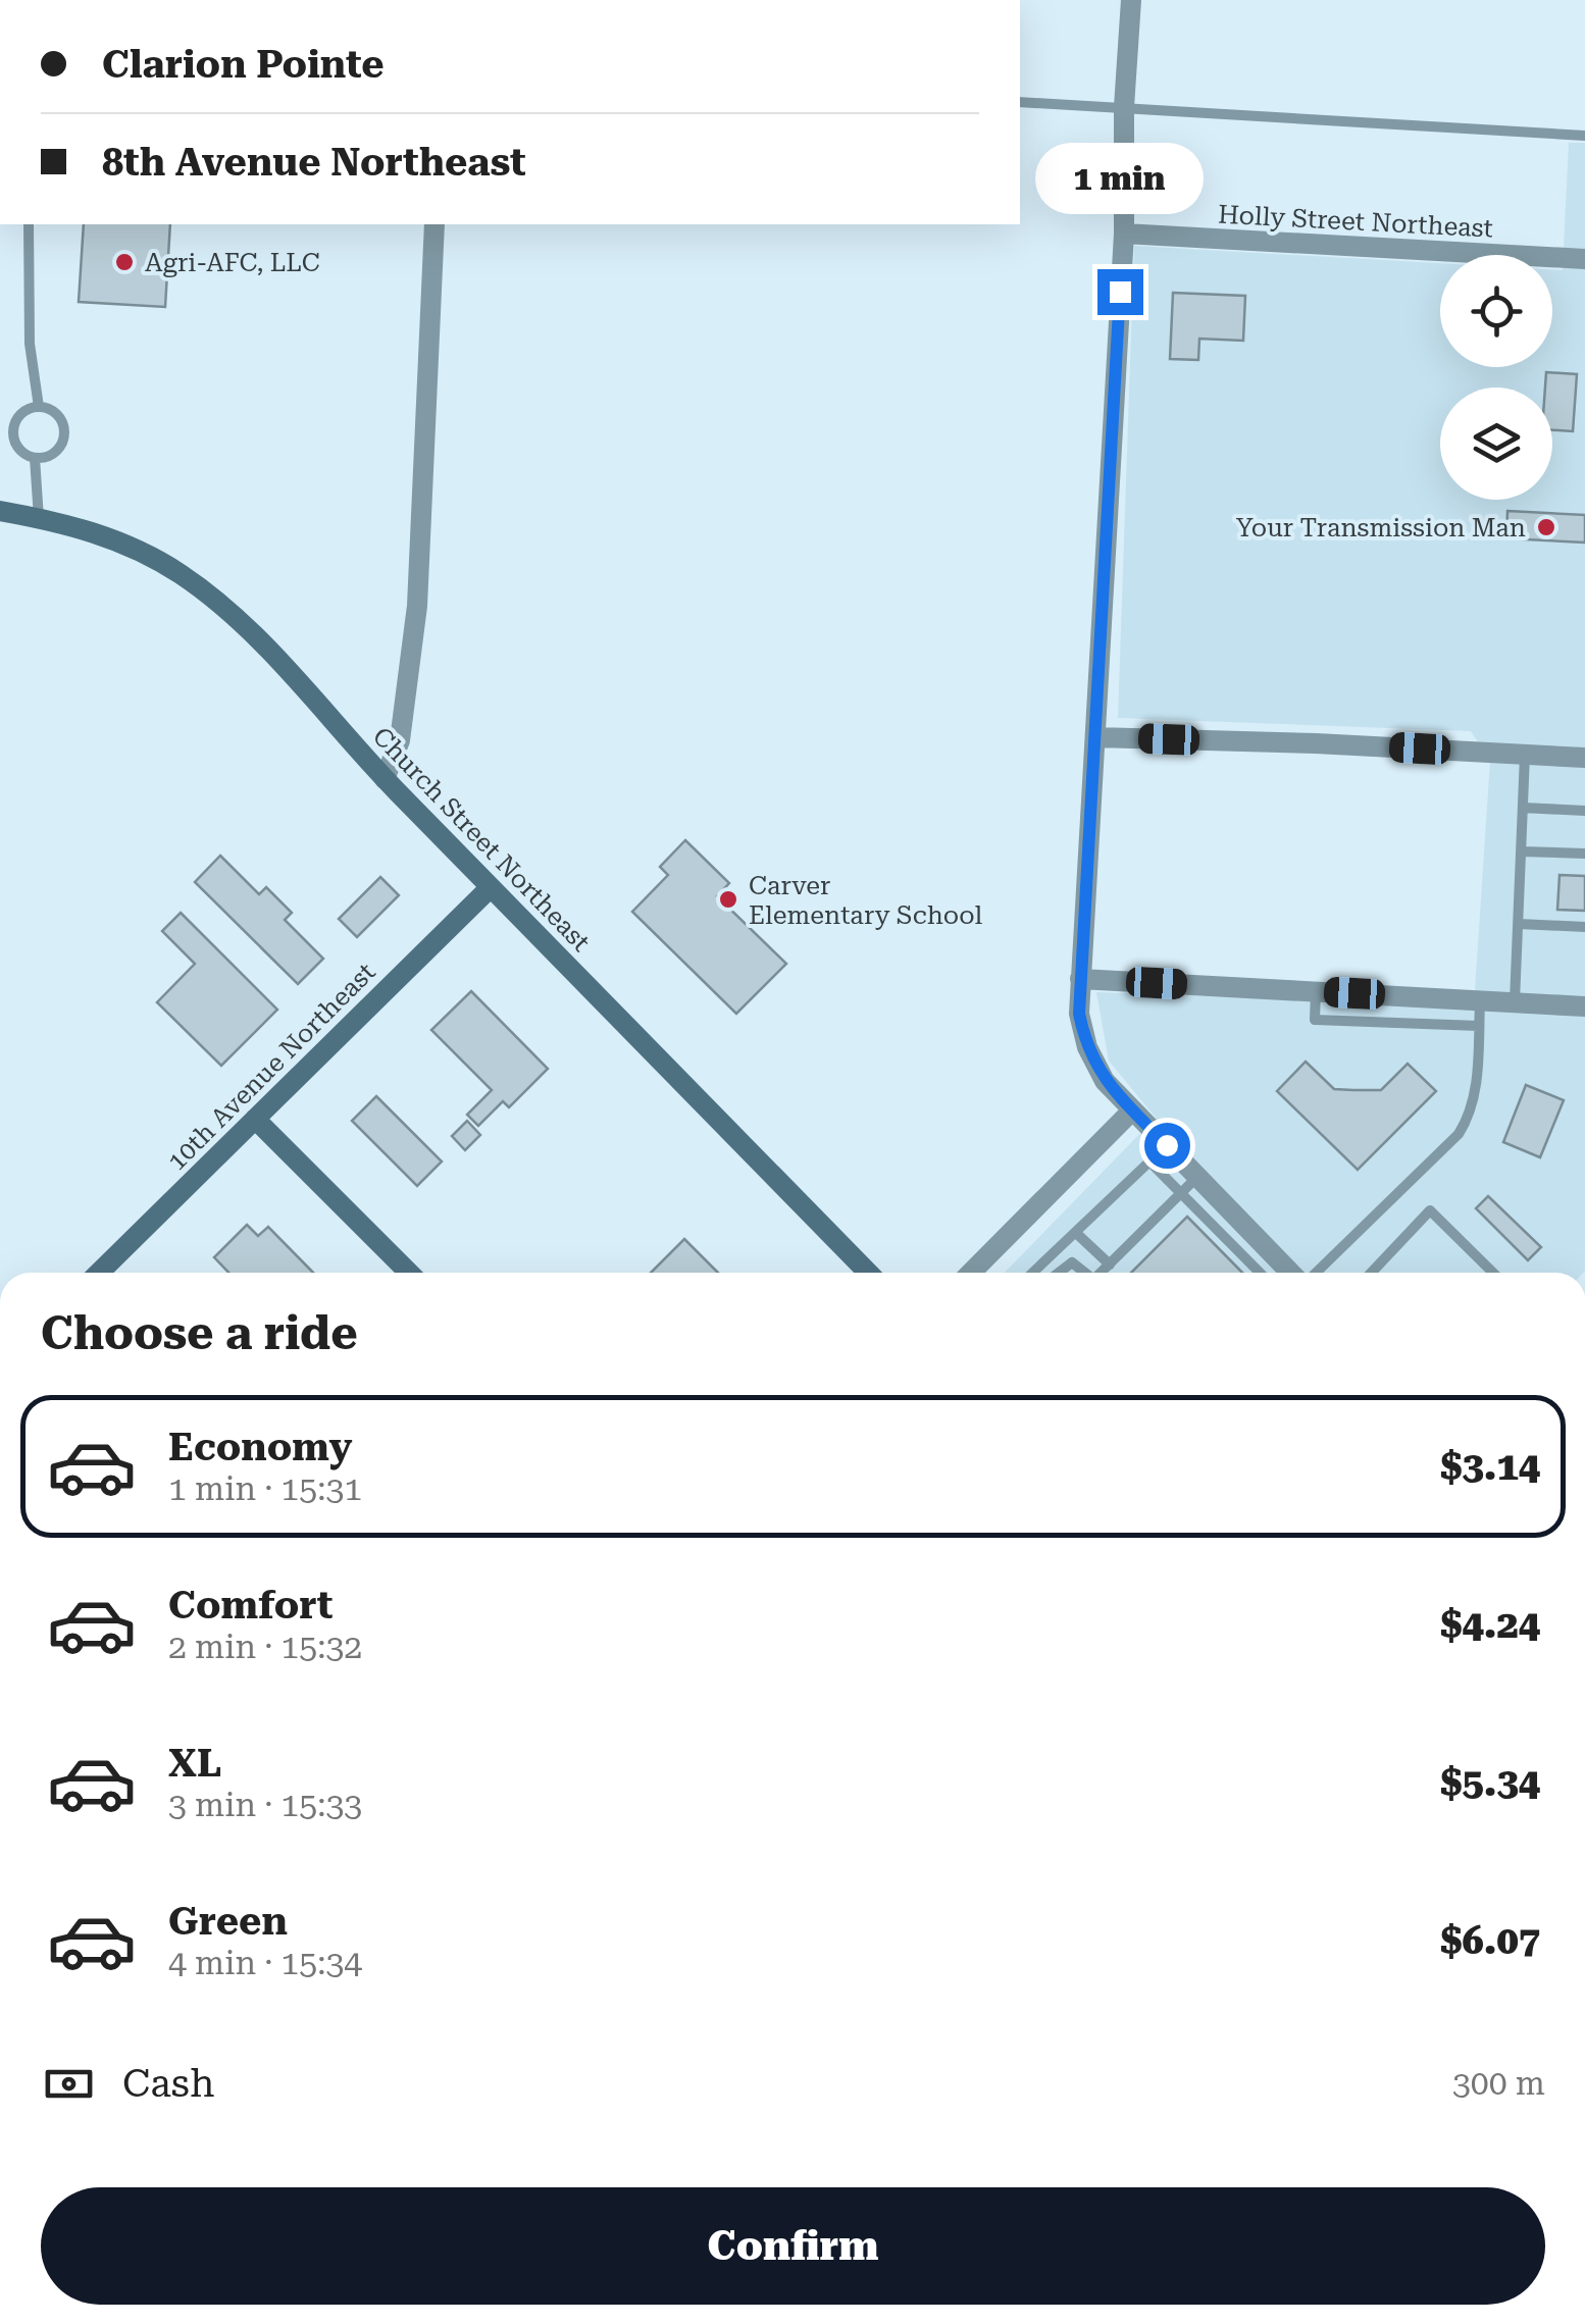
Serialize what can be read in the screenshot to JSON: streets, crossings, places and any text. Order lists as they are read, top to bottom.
{
  "streets": {
    "street": ["Holly Street Northeast", "Church Street Northeast", "10th Avenue Northeast"]
  },
  "crossings": [
    ["Church Street Northeast", "10th Avenue Northeast"]
  ],
  "places": ["Agri-AFC, LLC", "Your Transmission Man", "Carver Elementary School"],
  "page": {
    "banner": ["Clarion Pointe", "8th Avenue Northeast"],
    "bubble": "1 min",
    "heading": "Choose a ride",
    "list": [
      {
        "name": "Economy",
        "note": "1 min · 15:31",
        "value": "$3.14"
      },
      {
        "name": "Comfort",
        "note": "2 min · 15:32",
        "value": "$4.24"
      },
      {
        "name": "XL",
        "note": "3 min · 15:33",
        "value": "$5.34"
      },
      {
        "name": "Green",
        "note": "4 min · 15:34",
        "value": "$6.07"
      }
    ],
    "pay": ["Cash", "300 m"],
    "buttons": "Confirm"
  }
}
